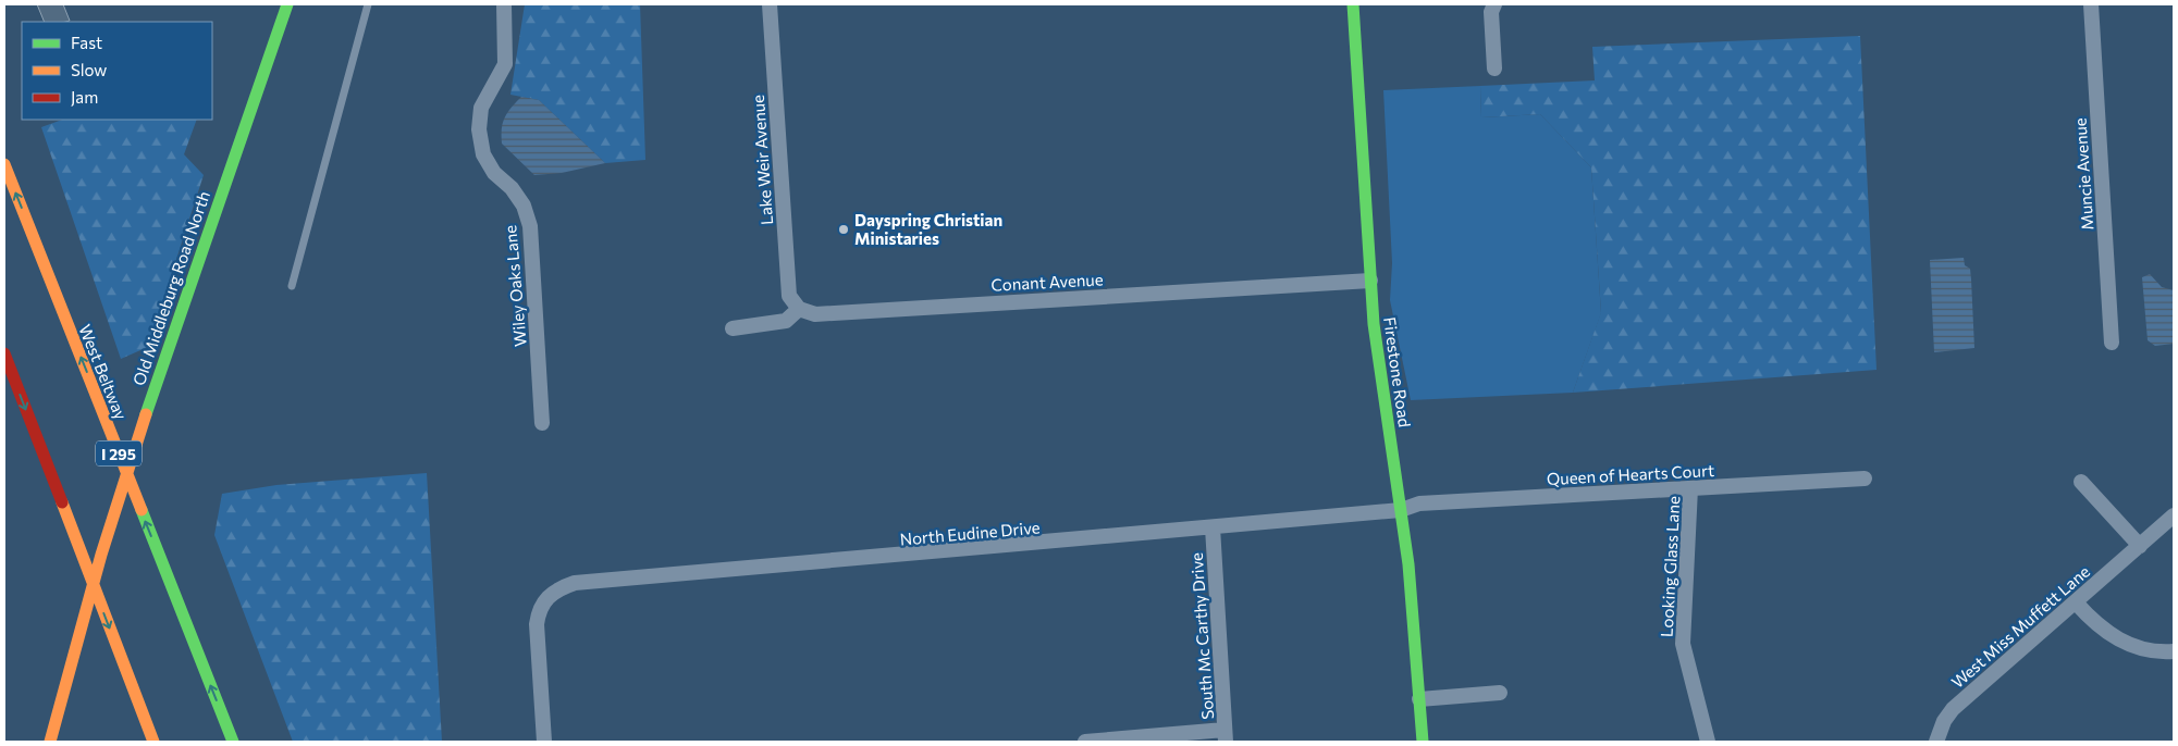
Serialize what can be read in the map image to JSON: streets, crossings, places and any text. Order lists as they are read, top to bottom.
{
  "streets": {
    "main road": [
      "Old Middleburg Road North",
      "West Beltway",
      "Firestone Road",
      "I 295"
    ],
    "street": [
      "Lake Weir Avenue",
      "Muncie Avenue",
      "Conant Avenue",
      "Wiley Oaks Lane",
      "Queen of Hearts Court",
      "North Eudine Drive",
      "Looking Glass Lane",
      "West Miss Muffett Lane",
      "South Mc Carthy Drive"
    ]
  },
  "crossings": [
    ["Lake Weir Avenue", "Conant Avenue"],
    ["Conant Avenue", "Firestone Road"],
    ["Firestone Road", "Queen of Hearts Court"],
    ["Firestone Road", "North Eudine Drive"],
    ["Queen of Hearts Court", "North Eudine Drive"],
    ["Queen of Hearts Court", "Looking Glass Lane"],
    ["North Eudine Drive", "South Mc Carthy Drive"]
  ],
  "places": ["Dayspring Christian Ministaries"],
  "legend": ["Fast", "Slow", "Jam"]
}
